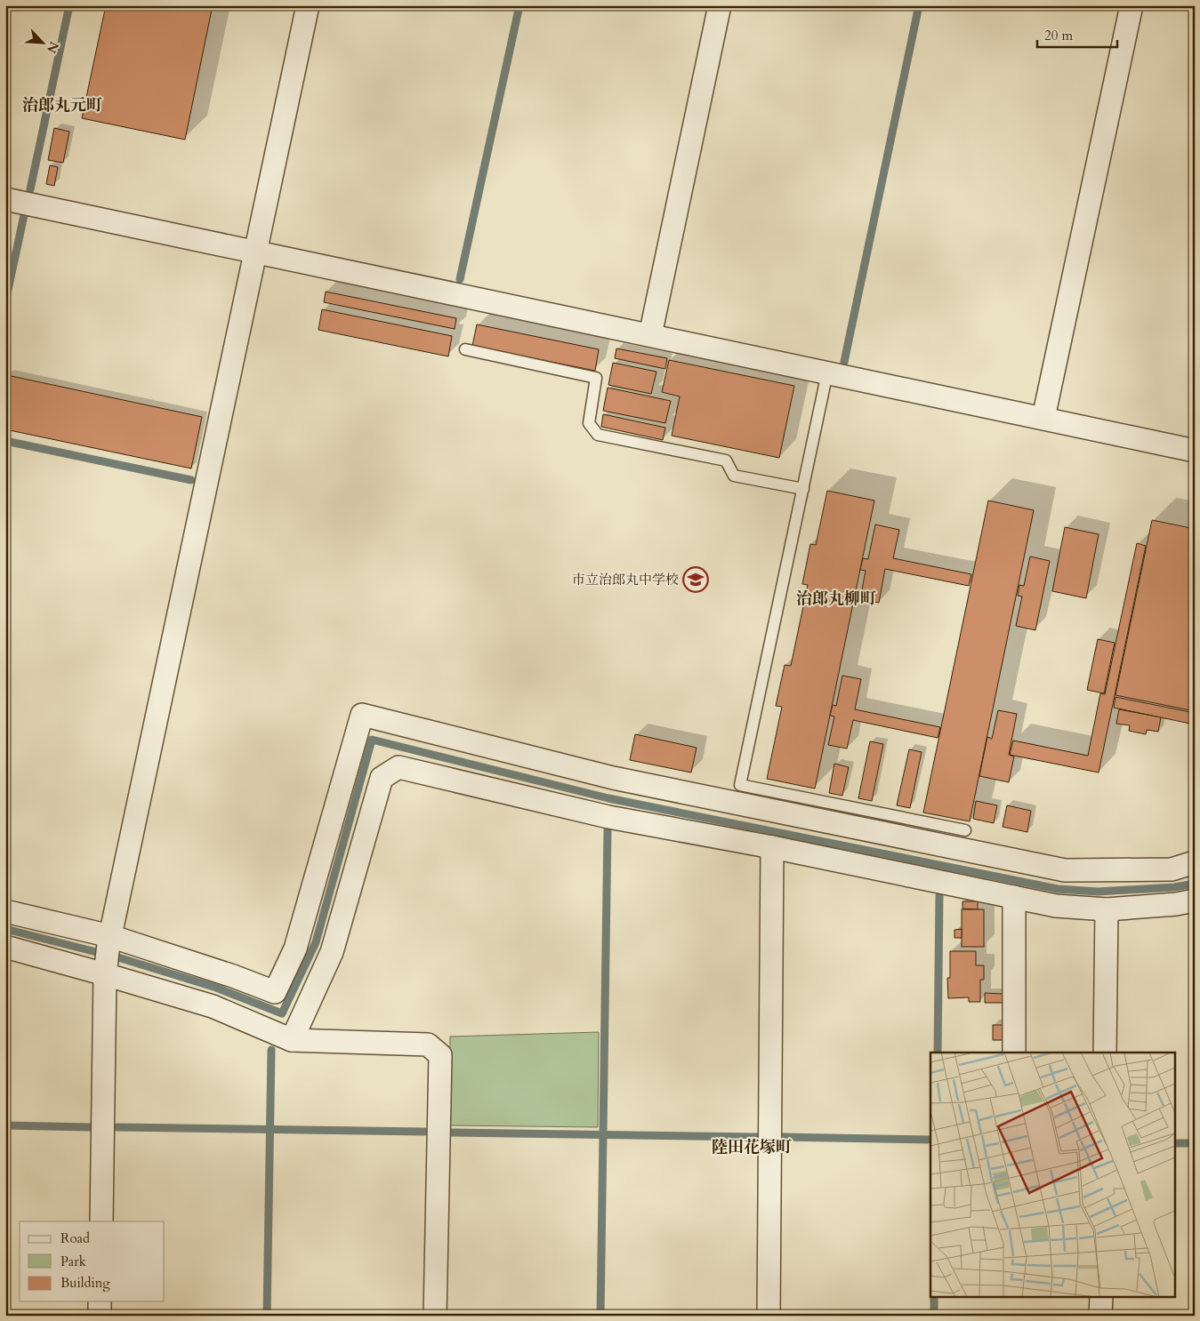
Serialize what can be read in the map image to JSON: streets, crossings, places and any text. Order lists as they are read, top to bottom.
{
  "districts": ["治郎丸元町", "治郎丸柳町", "陸田花塚町"],
  "places": {
    "school or university": ["市立治郎丸中学校"]
  },
  "legend": ["Road", "Park", "Building"],
  "scale_bar": "20 m",
  "north": "bottom right"
}
